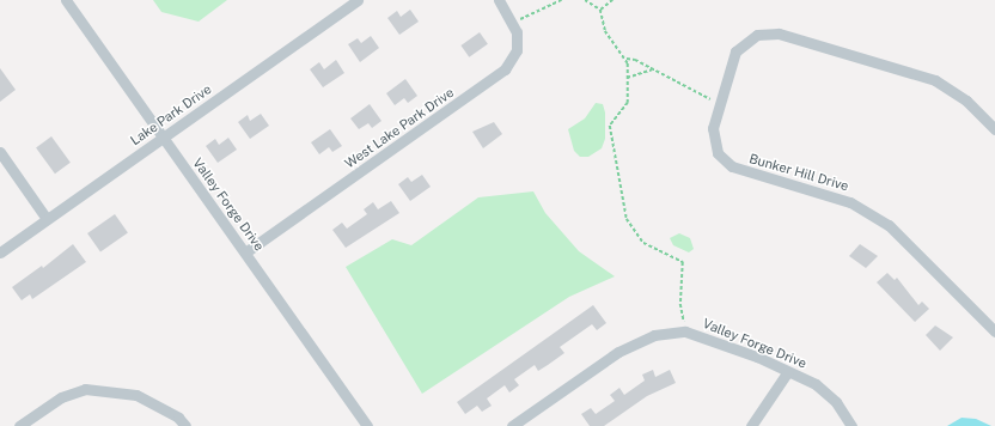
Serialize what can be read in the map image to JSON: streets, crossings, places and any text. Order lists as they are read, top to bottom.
{
  "streets": {
    "street": [
      "Lake Park Drive",
      "West Lake Park Drive",
      "Bunker Hill Drive",
      "Valley Forge Drive"
    ]
  },
  "crossings": [
    ["Lake Park Drive", "Valley Forge Drive"],
    ["West Lake Park Drive", "Valley Forge Drive"]
  ]
}
